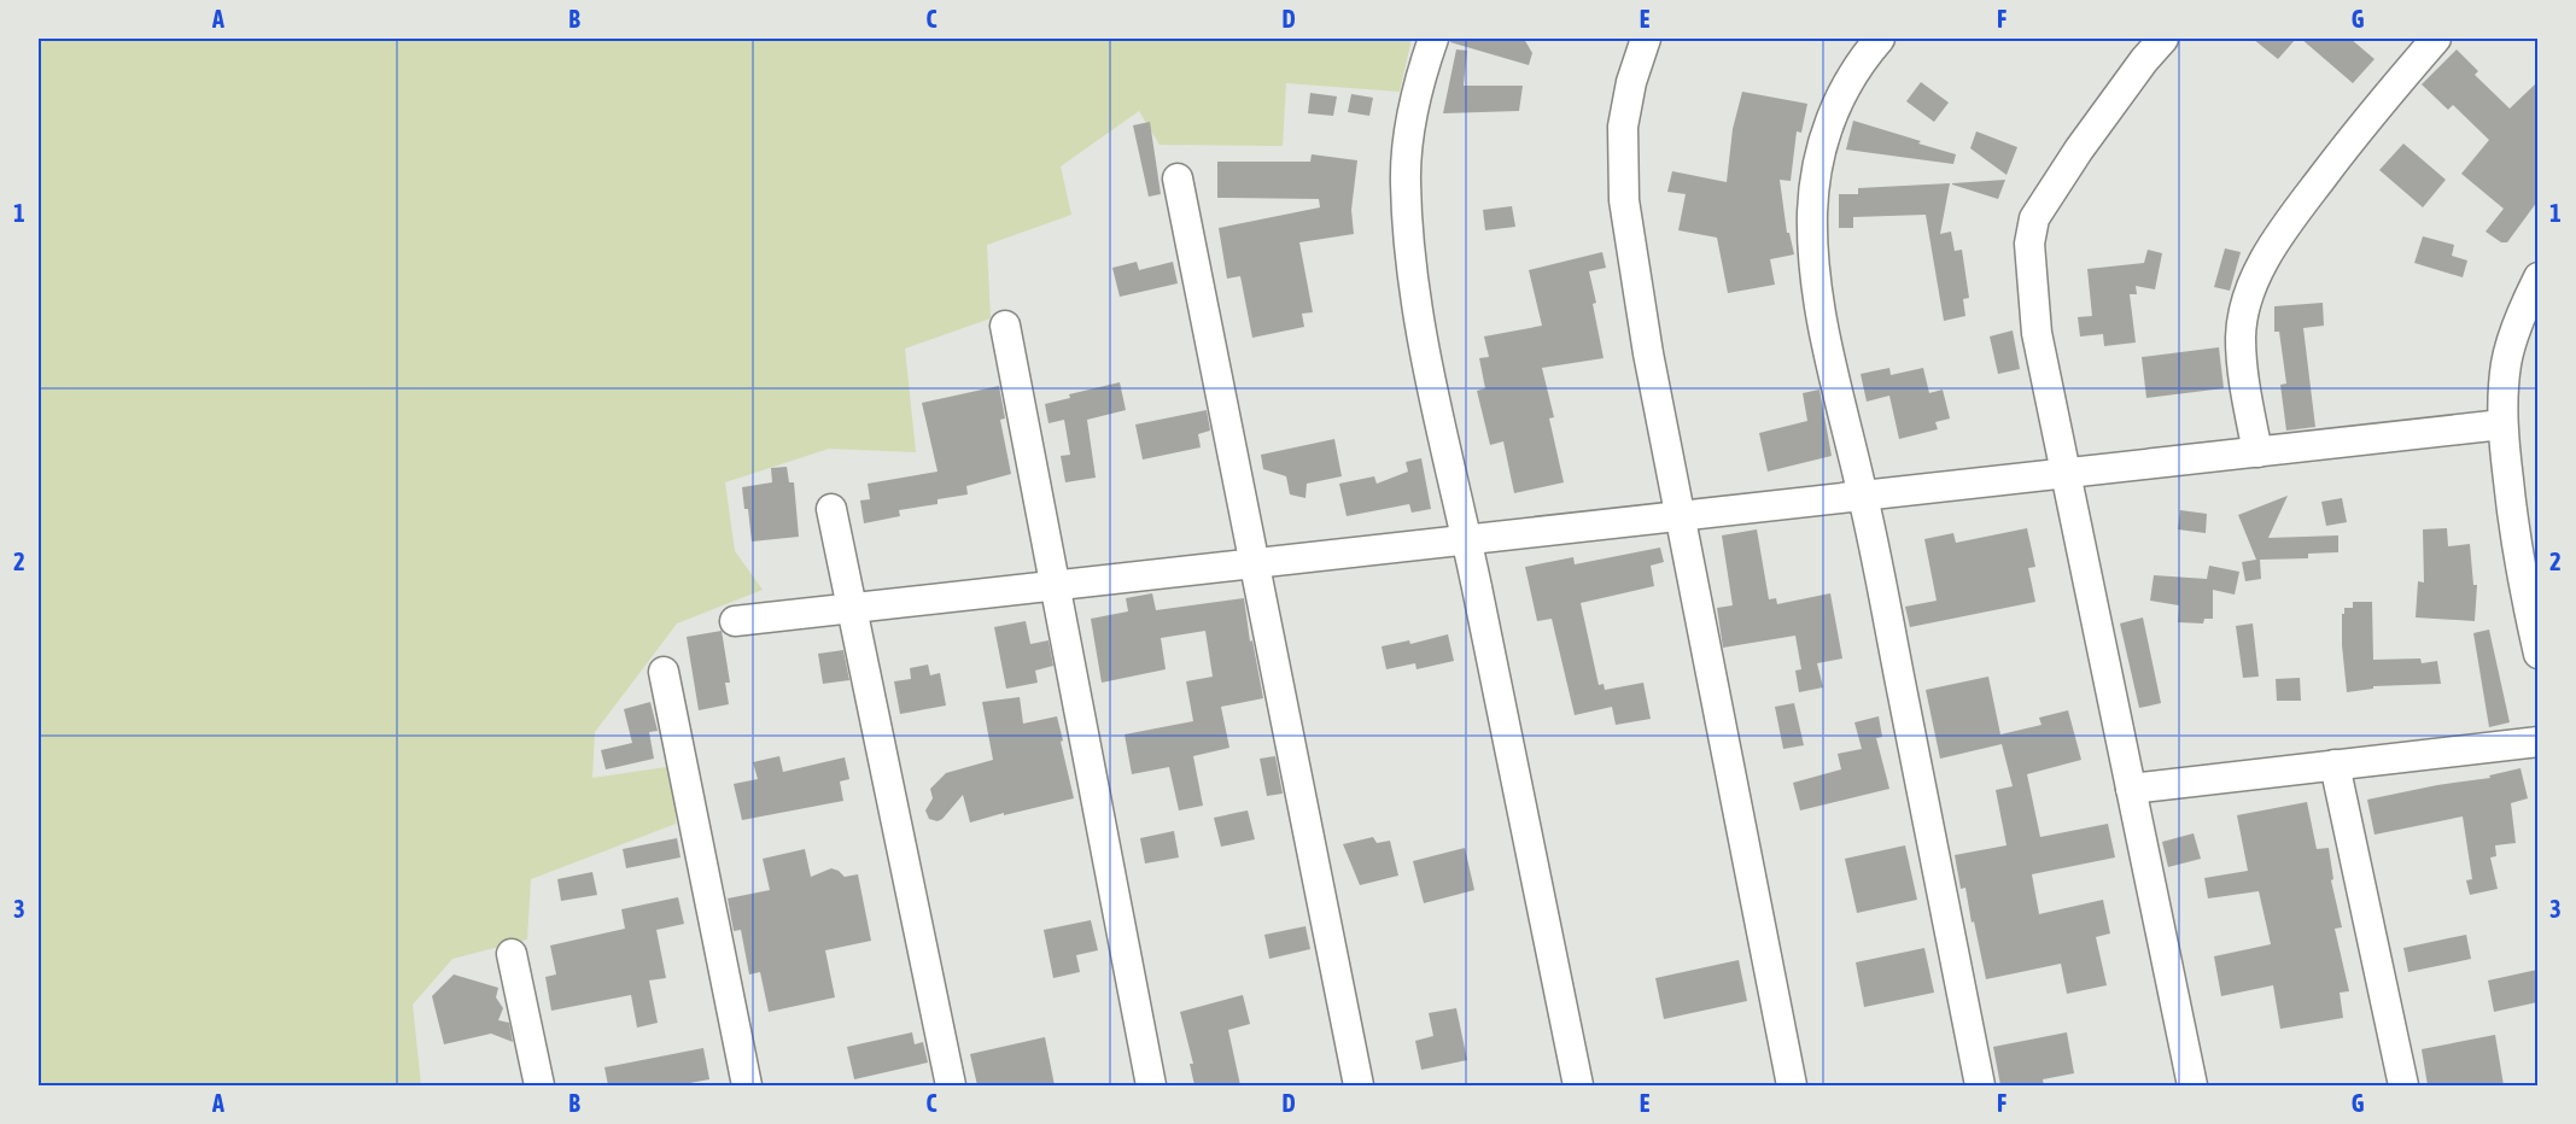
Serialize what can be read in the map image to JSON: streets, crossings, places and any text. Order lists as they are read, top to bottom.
{
  "grid": {
    "columns": [
      "A",
      "B",
      "C",
      "D",
      "E",
      "F",
      "G"
    ],
    "rows": ["1", "2", "3"]
  }
}
